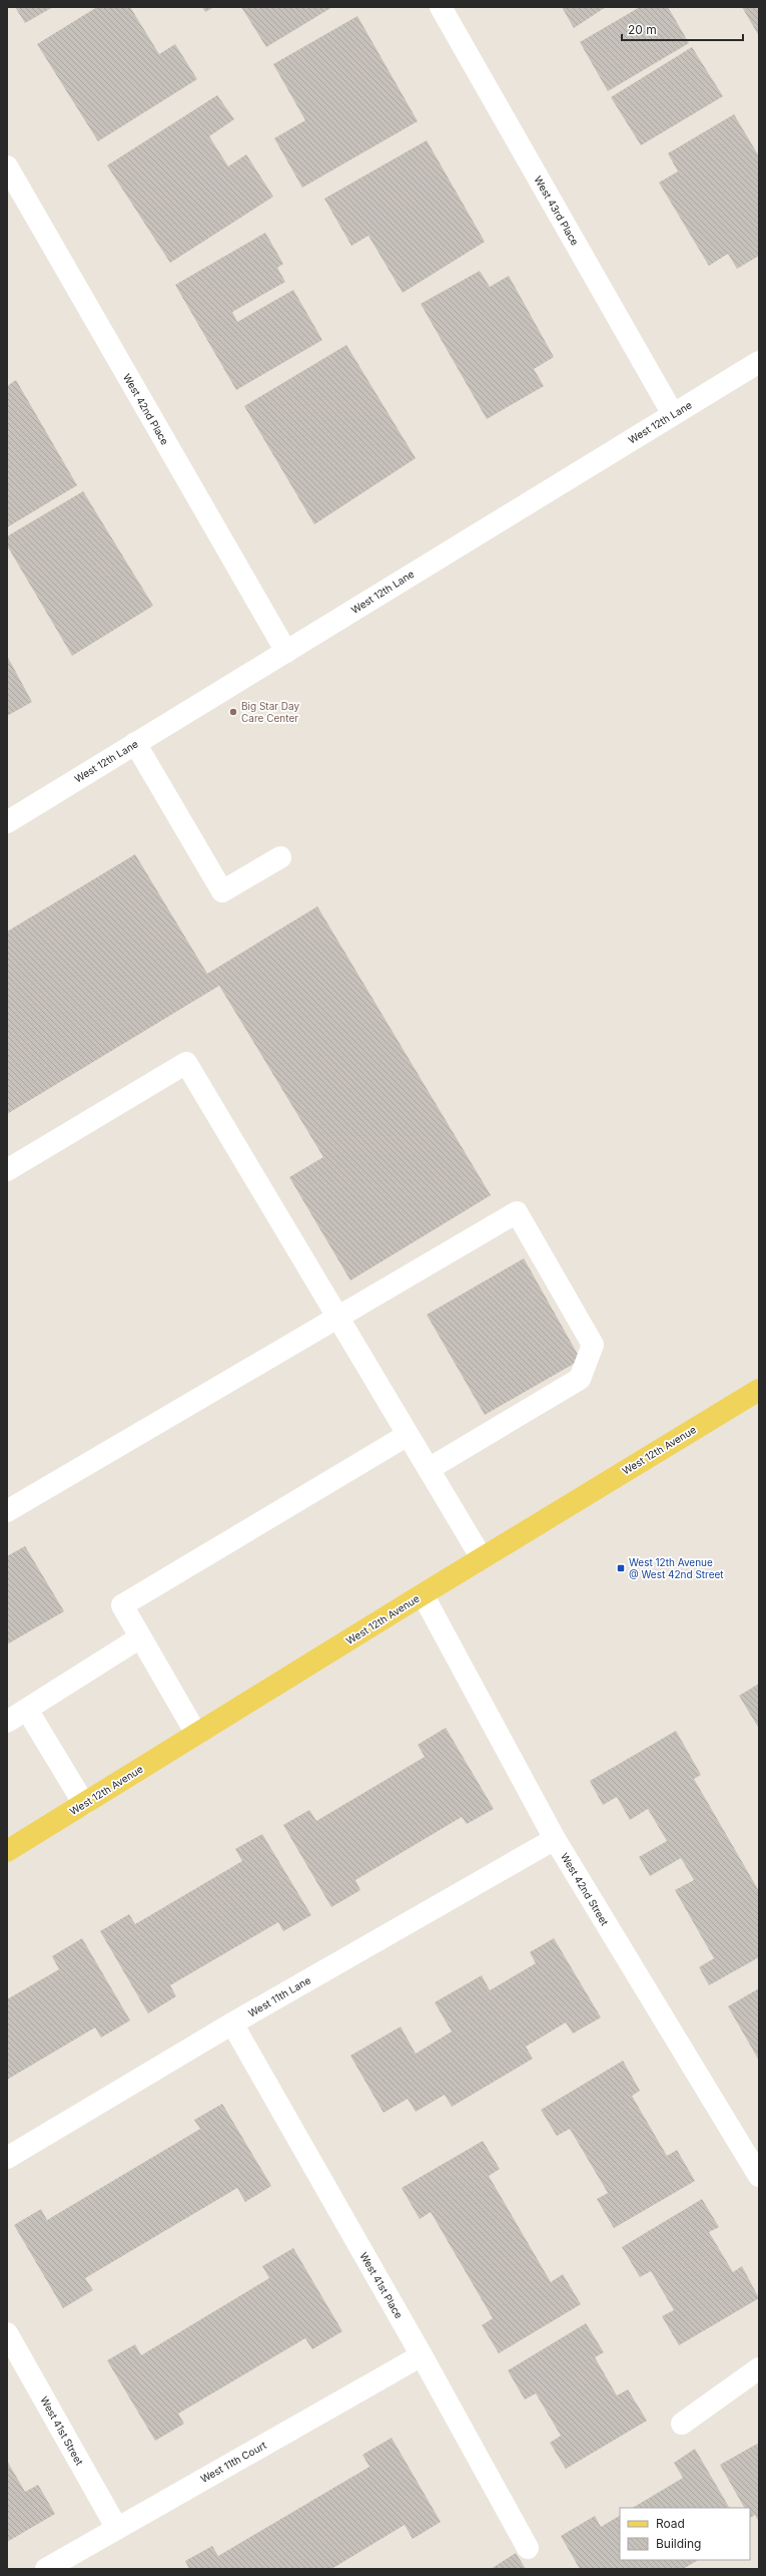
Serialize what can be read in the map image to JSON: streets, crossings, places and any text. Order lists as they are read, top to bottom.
{
  "streets": {
    "main road": ["West 12th Avenue"],
    "street": [
      "West 43rd Place",
      "West 42nd Place",
      "West 12th Lane",
      "West 42nd Street",
      "West 11th Lane",
      "West 41st Place",
      "West 41st Street",
      "West 11th Court"
    ]
  },
  "crossings": [
    ["West 43rd Place", "West 12th Lane"],
    ["West 42nd Place", "West 12th Lane"],
    ["West 12th Avenue", "West 42nd Street"],
    ["West 42nd Street", "West 11th Lane"],
    ["West 11th Lane", "West 41st Place"],
    ["West 41st Place", "West 11th Court"],
    ["West 41st Street", "West 11th Court"]
  ],
  "places": {
    "other": ["Big Star Day Care Center"],
    "transit": ["West 12th Avenue @ West 42nd Street"]
  },
  "legend": ["Road", "Building"],
  "scale_bar": "20 m"
}
